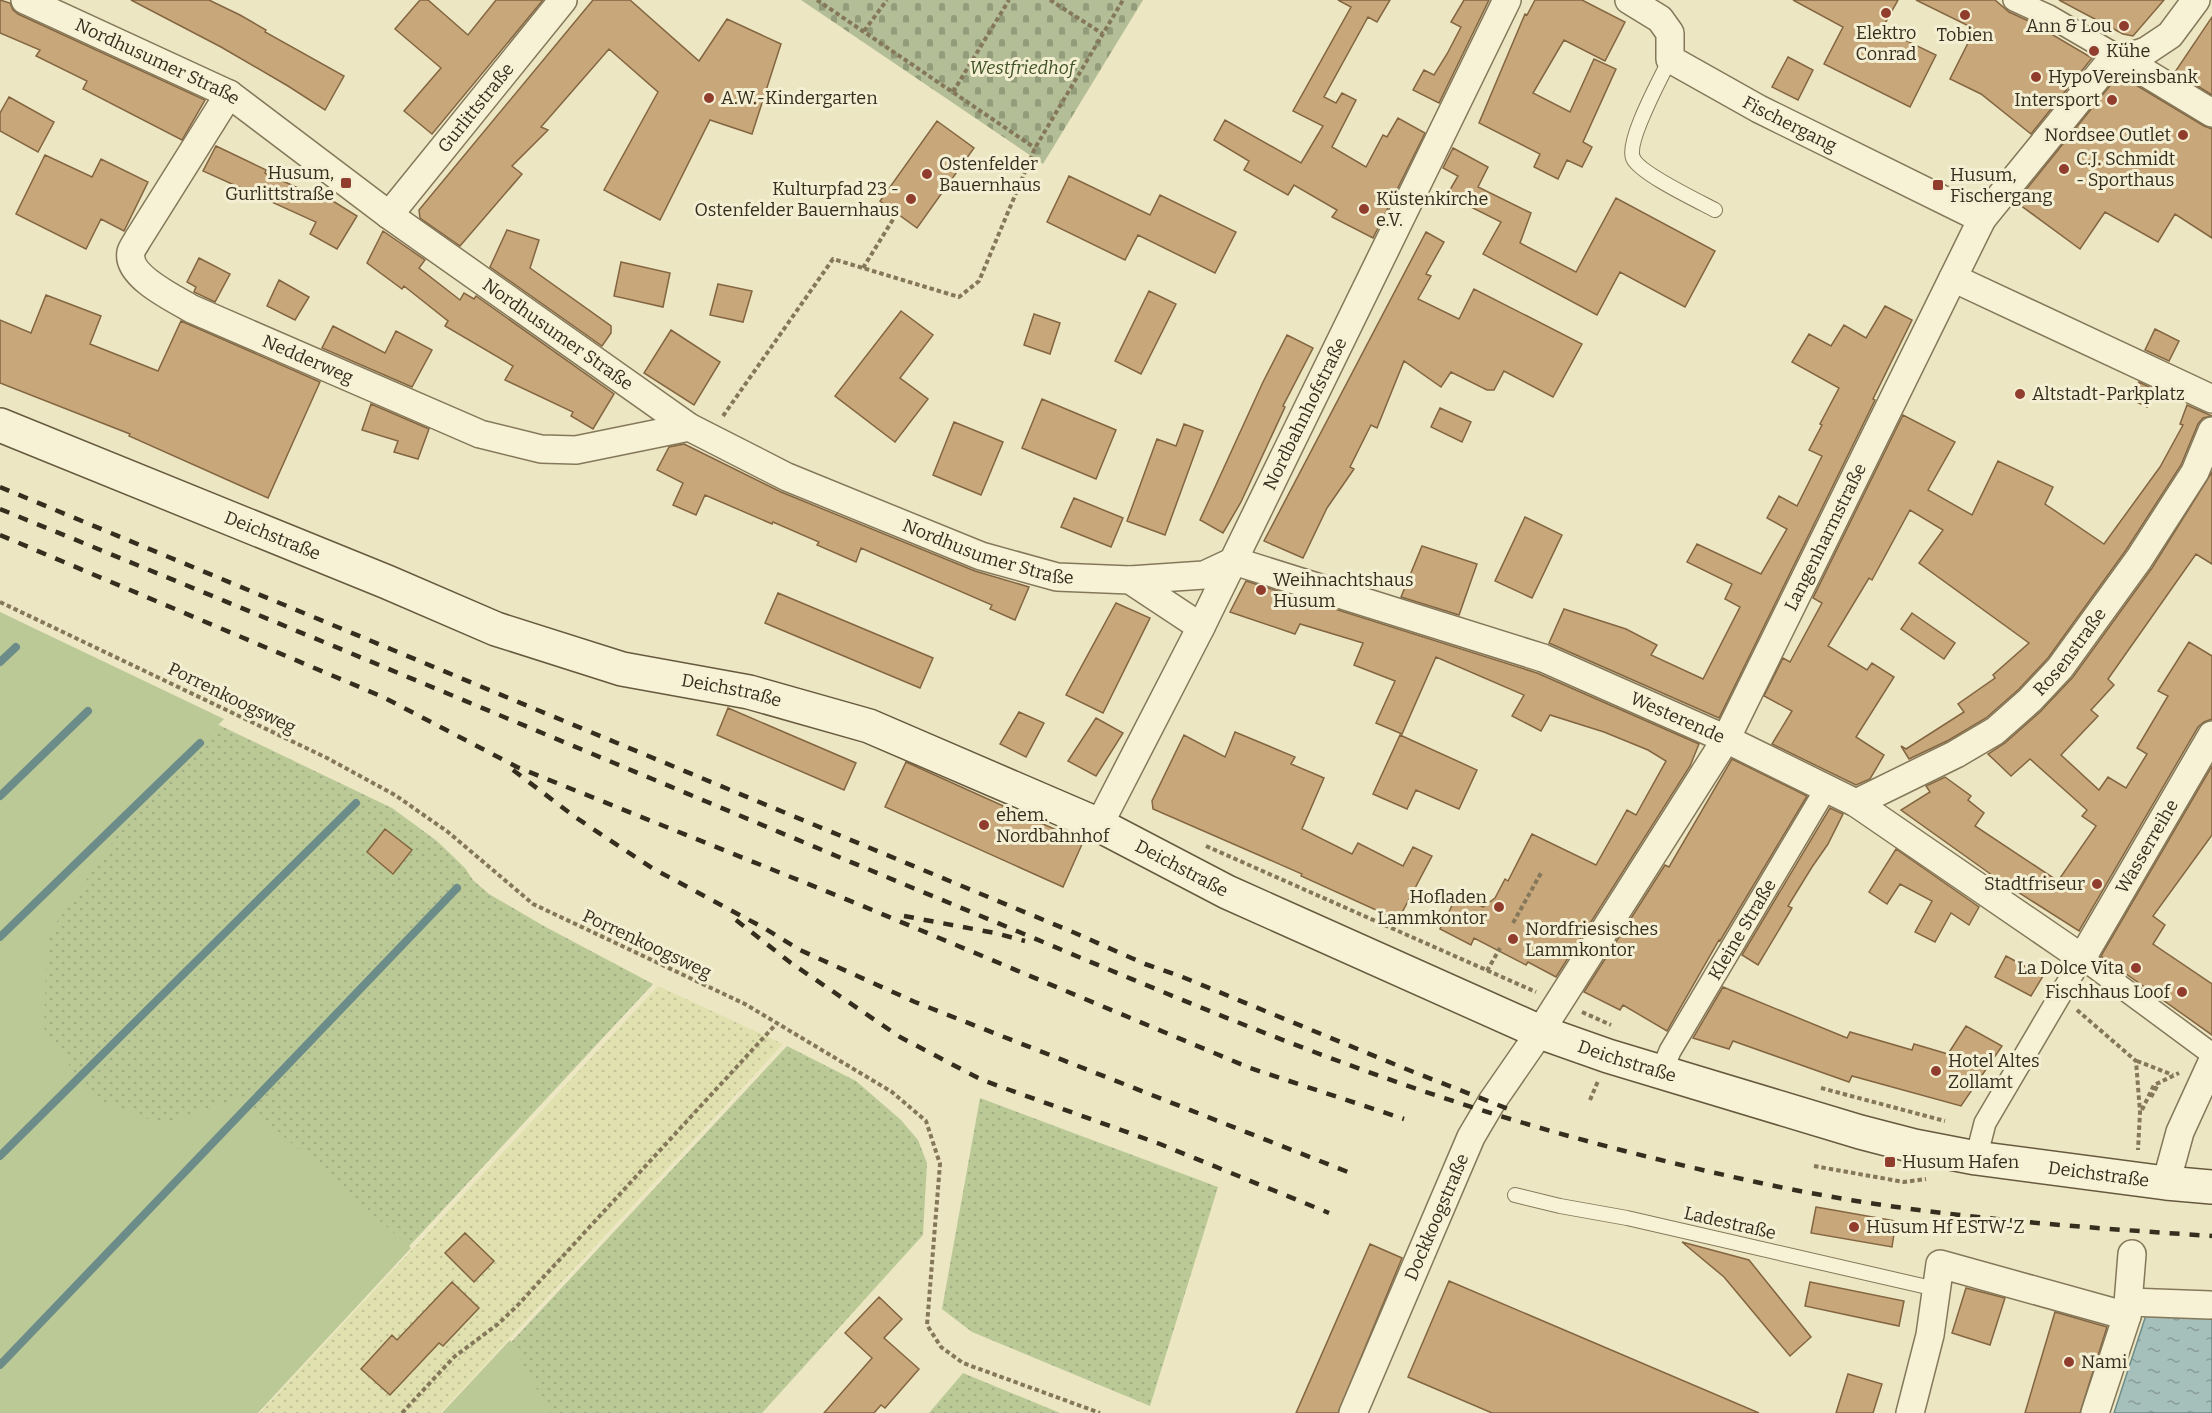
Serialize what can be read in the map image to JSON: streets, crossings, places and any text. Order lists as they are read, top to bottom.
{
  "streets": {
    "main road": ["Deichstraße"],
    "street": [
      "Nordhusumer Straße",
      "Gurlittstraße",
      "Fischergang",
      "Nedderweg",
      "Nordbahnhofstraße",
      "Langenharmstraße",
      "Rosenstraße",
      "Westerende",
      "Wasserreihe",
      "Kleine Straße",
      "Dockkoogstraße"
    ],
    "lane": ["Ladestraße"],
    "path": ["Porrenkoogsweg"]
  },
  "crossings": [
    ["Nordhusumer Straße", "Gurlittstraße"],
    ["Nordhusumer Straße", "Nedderweg"],
    ["Nordhusumer Straße", "Nordbahnhofstraße"],
    ["Nordhusumer Straße", "Westerende"],
    ["Fischergang", "Langenharmstraße"],
    ["Nordbahnhofstraße", "Deichstraße"],
    ["Nordbahnhofstraße", "Westerende"],
    ["Deichstraße", "Langenharmstraße"],
    ["Deichstraße", "Kleine Straße"],
    ["Deichstraße", "Dockkoogstraße"],
    ["Langenharmstraße", "Westerende"],
    ["Langenharmstraße", "Dockkoogstraße"],
    ["Rosenstraße", "Westerende"],
    ["Westerende", "Wasserreihe"],
    ["Westerende", "Kleine Straße"]
  ],
  "parks": ["Westfriedhof"],
  "places": {
    "other": [
      "Elektro Conrad",
      "Tobien",
      "Ann & Lou",
      "Kühe",
      "HypoVereinsbank",
      "A.W.-Kindergarten",
      "Intersport",
      "Nordsee Outlet",
      "C.J. Schmidt - Sporthaus",
      "Ostenfelder Bauernhaus",
      "Kulturpfad 23 - Ostenfelder Bauernhaus",
      "Küstenkirche e.V.",
      "Altstadt-Parkplatz",
      "Weihnachtshaus Husum",
      "ehem. Nordbahnhof",
      "Stadtfriseur",
      "Hofladen Lammkontor",
      "Nordfriesisches Lammkontor",
      "La Dolce Vita",
      "Fischhaus Loof",
      "Hotel Altes Zollamt",
      "Husum Hf ESTW-Z",
      "Nami"
    ],
    "transit": ["Husum, Gurlittstraße", "Husum, Fischergang", "Husum Hafen"]
  }
}
